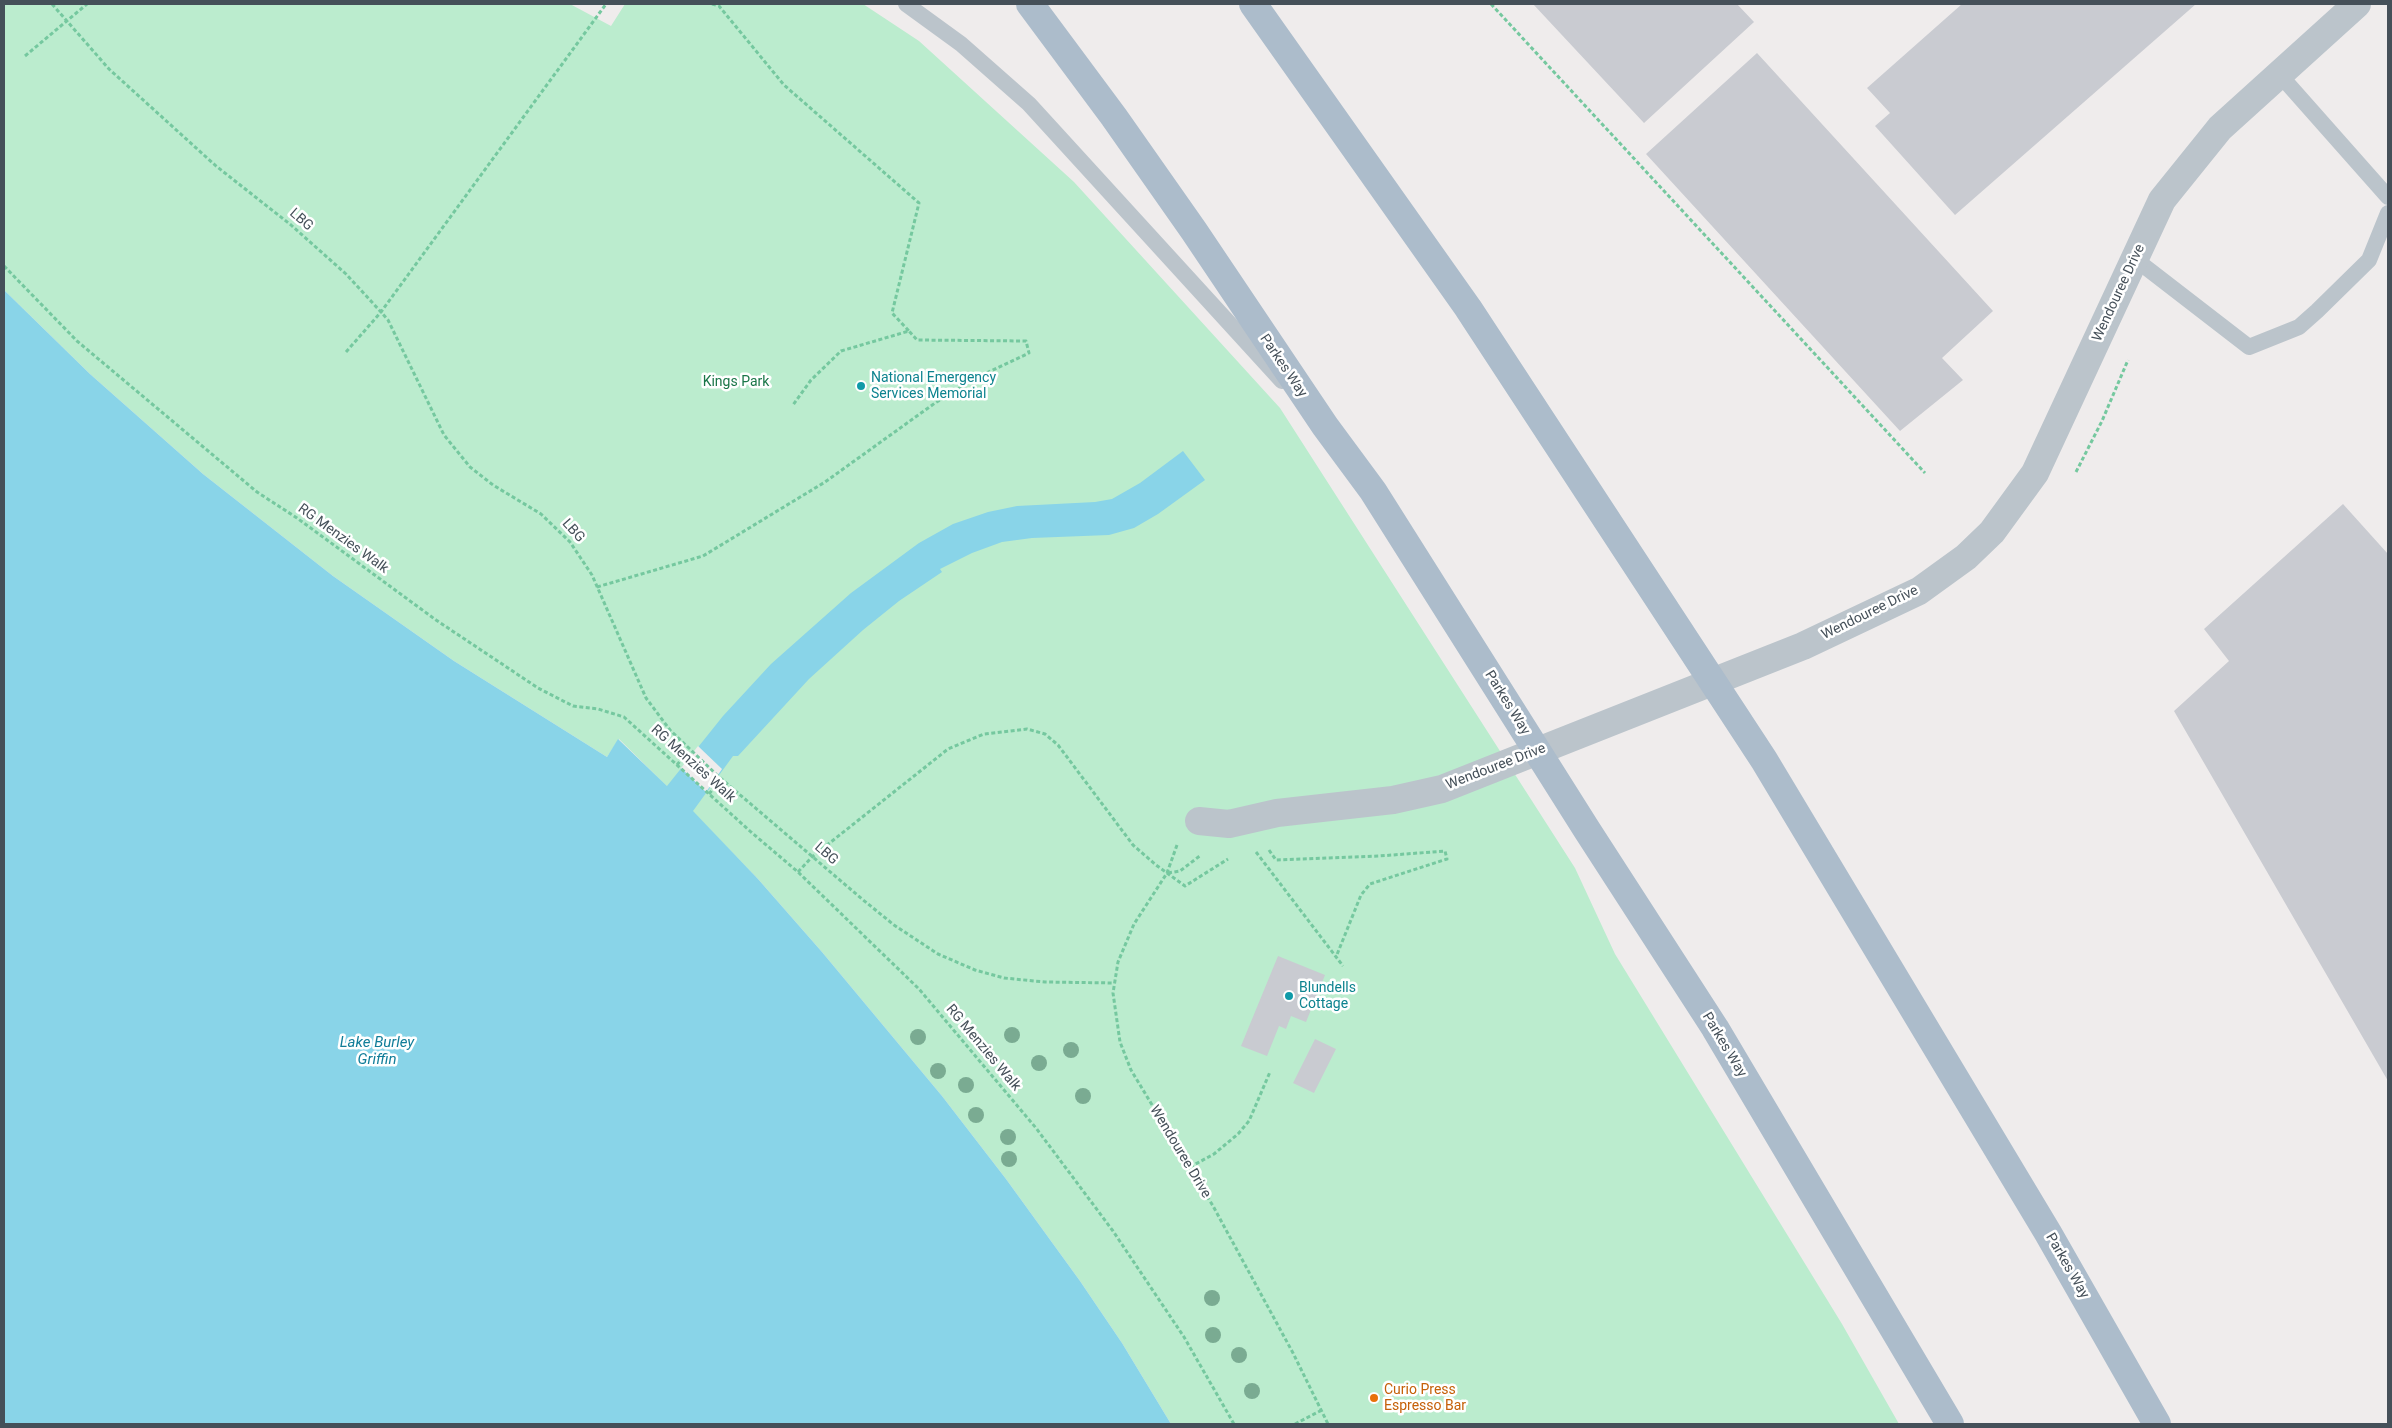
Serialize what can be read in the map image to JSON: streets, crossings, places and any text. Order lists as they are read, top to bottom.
{
  "streets": {
    "main road": ["Parkes Way"],
    "street": ["Wendouree Drive"],
    "path": ["LBG", "RG Menzies Walk"]
  },
  "crossings": [
    ["LBG", "Wendouree Drive"]
  ],
  "water": ["Lake Burley Griffin"],
  "parks": ["Kings Park"],
  "places": ["National Emergency Services Memorial", "Blundells Cottage", "Curio Press Espresso Bar"]
}
